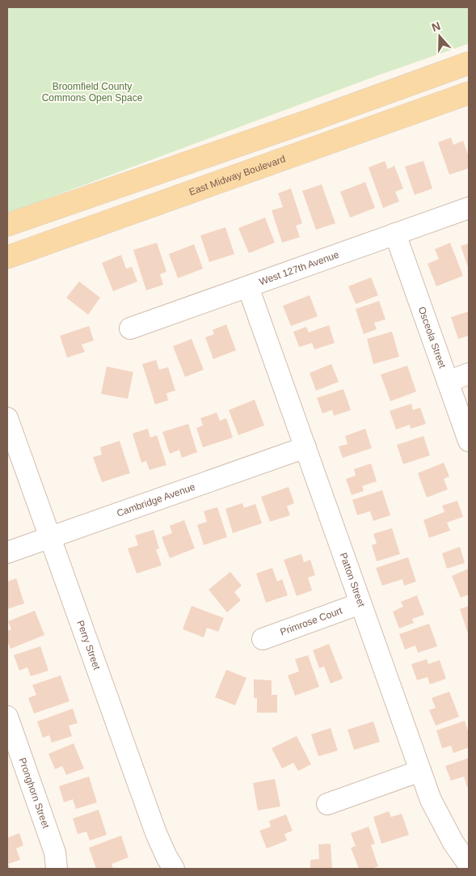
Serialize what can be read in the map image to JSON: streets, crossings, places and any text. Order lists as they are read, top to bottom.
{
  "streets": {
    "main road": ["East Midway Boulevard"],
    "street": [
      "West 127th Avenue",
      "Osceola Street",
      "Cambridge Avenue",
      "Patton Street",
      "Primrose Court",
      "Perry Street",
      "Pronghorn Street"
    ]
  },
  "crossings": [
    ["West 127th Avenue", "Osceola Street"],
    ["West 127th Avenue", "Patton Street"],
    ["Cambridge Avenue", "Patton Street"],
    ["Cambridge Avenue", "Perry Street"],
    ["Patton Street", "Primrose Court"]
  ],
  "parks": ["Broomfield County Commons Open Space"],
  "north": "top"
}
